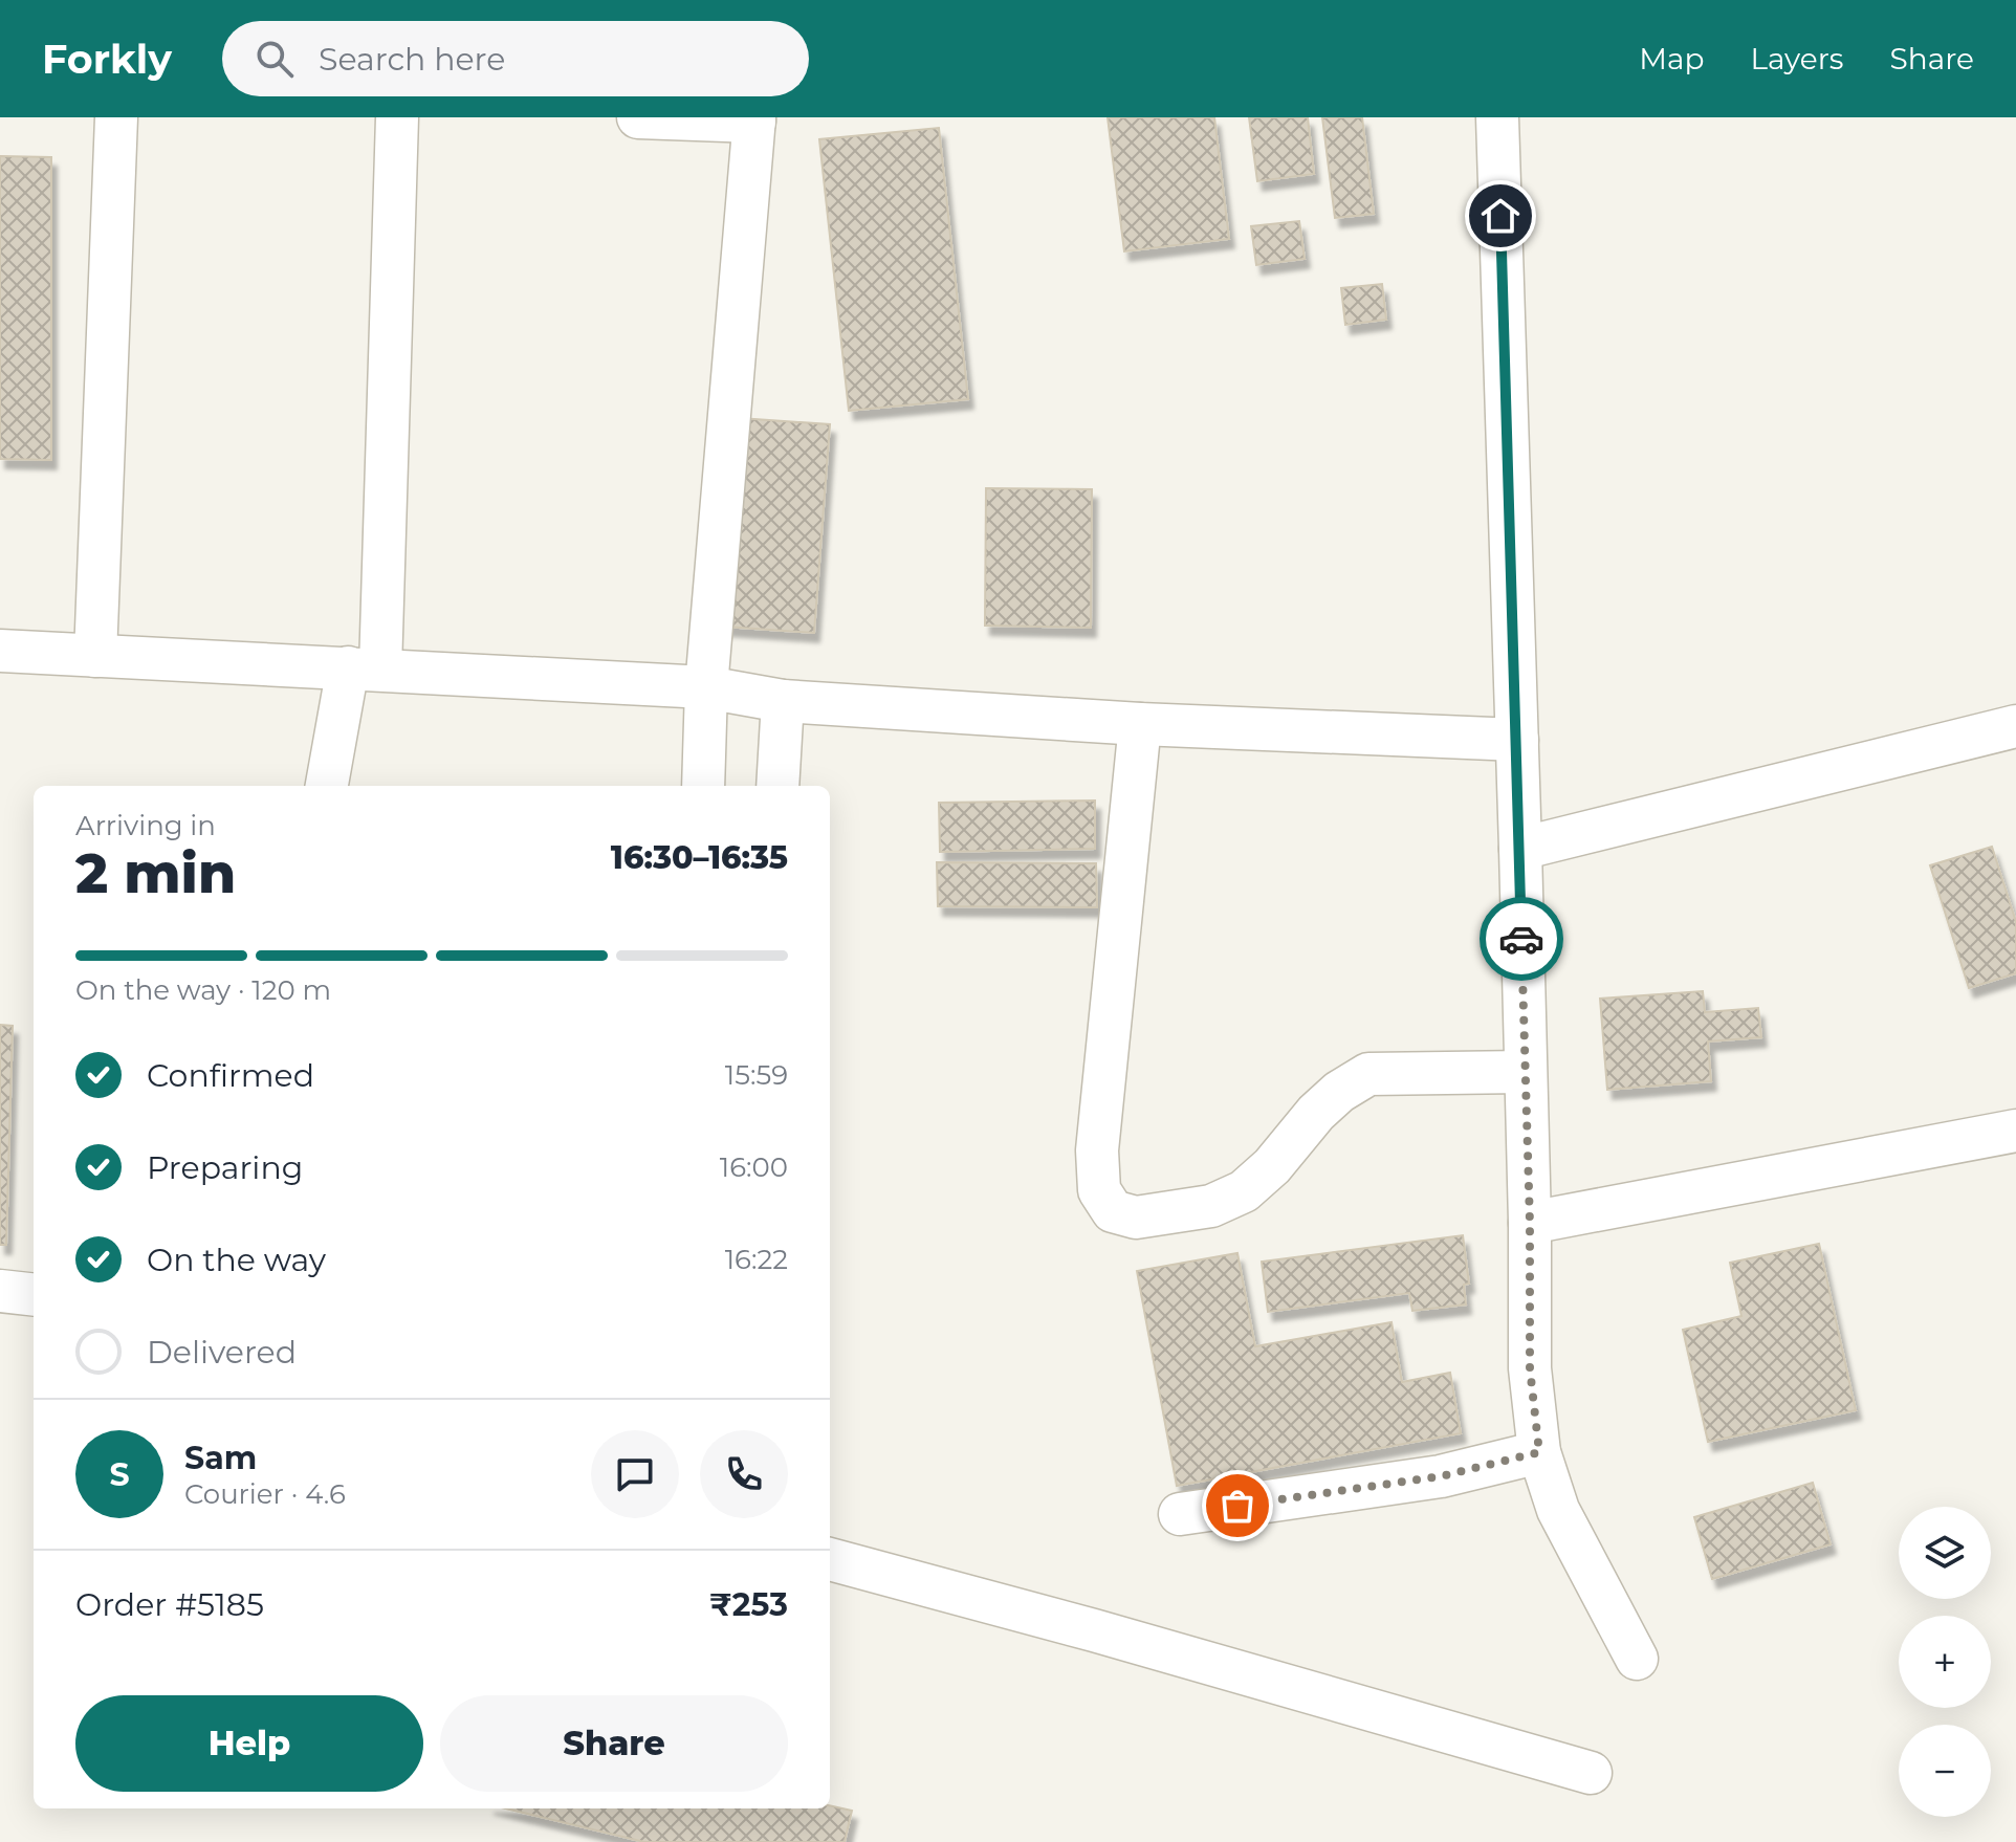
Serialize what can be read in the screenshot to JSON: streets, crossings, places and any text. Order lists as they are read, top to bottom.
{
  "page": {
    "header": "Forkly",
    "search": "Search here",
    "nav": ["Map", "Layers", "Share"],
    "heading": ["2 min", "Arriving in", "16:30–16:35"],
    "panel": [
      "Sam",
      "Courier · 4.6",
      "Order #5185",
      "₹253"
    ],
    "bar": "On the way · 120 m",
    "list": [
      ["Confirmed", "15:59"],
      ["Preparing", "16:00"],
      ["On the way", "16:22"],
      "Delivered"
    ],
    "round": "S",
    "map_buttons": ["+", "−"],
    "buttons": ["Help", "Share"]
  }
}
